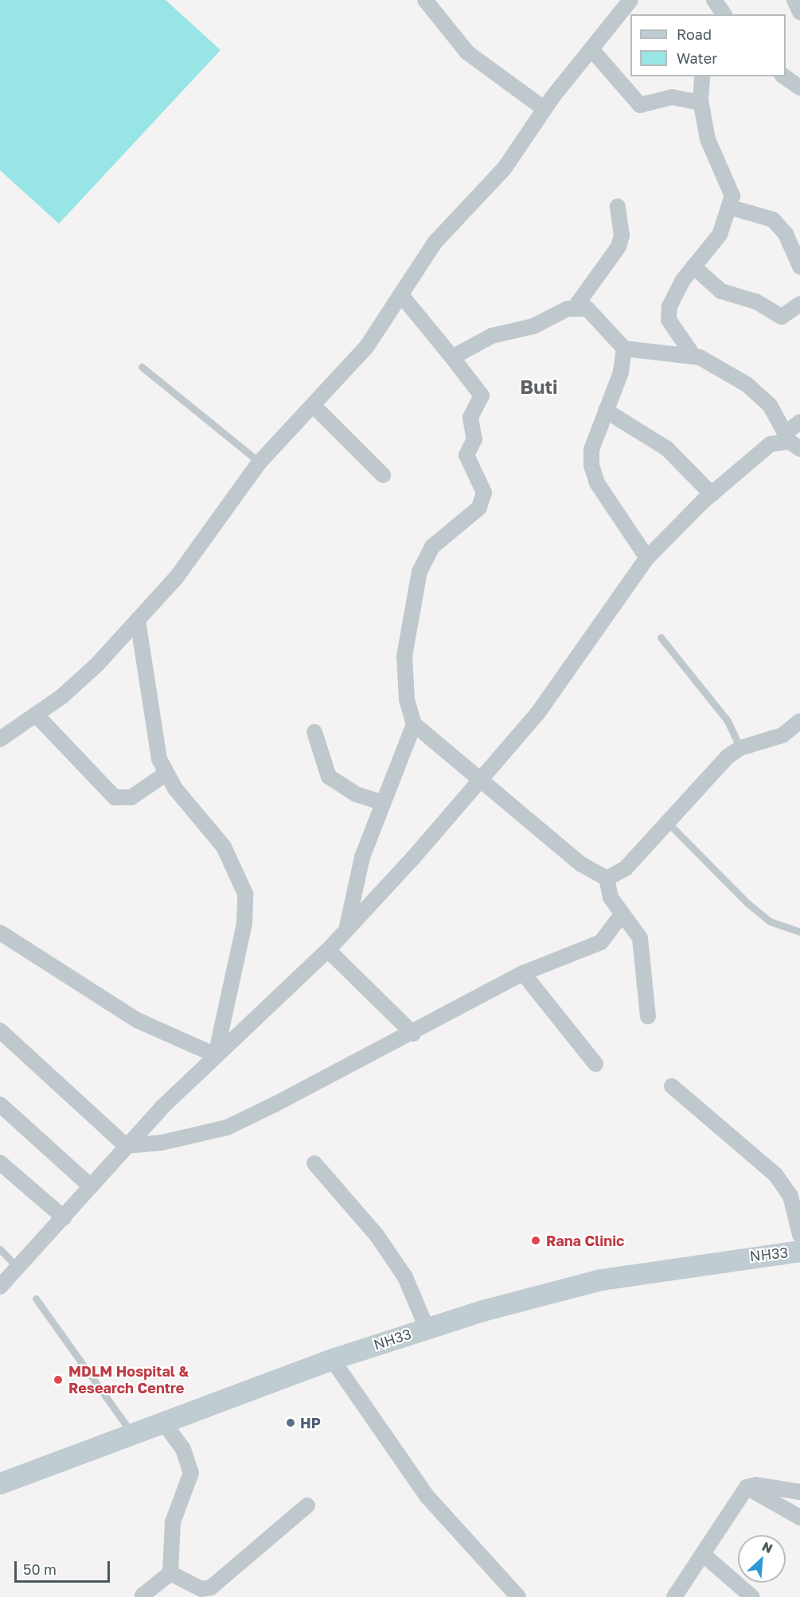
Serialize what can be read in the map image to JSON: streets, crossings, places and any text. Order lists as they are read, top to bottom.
{
  "streets": {
    "main road": ["NH33"]
  },
  "districts": ["Buti"],
  "places": ["Rana Clinic", "MDLM Hospital & Research Centre", "HP"],
  "legend": ["Road", "Water"],
  "scale_bar": "50 m",
  "north": "top right"
}
